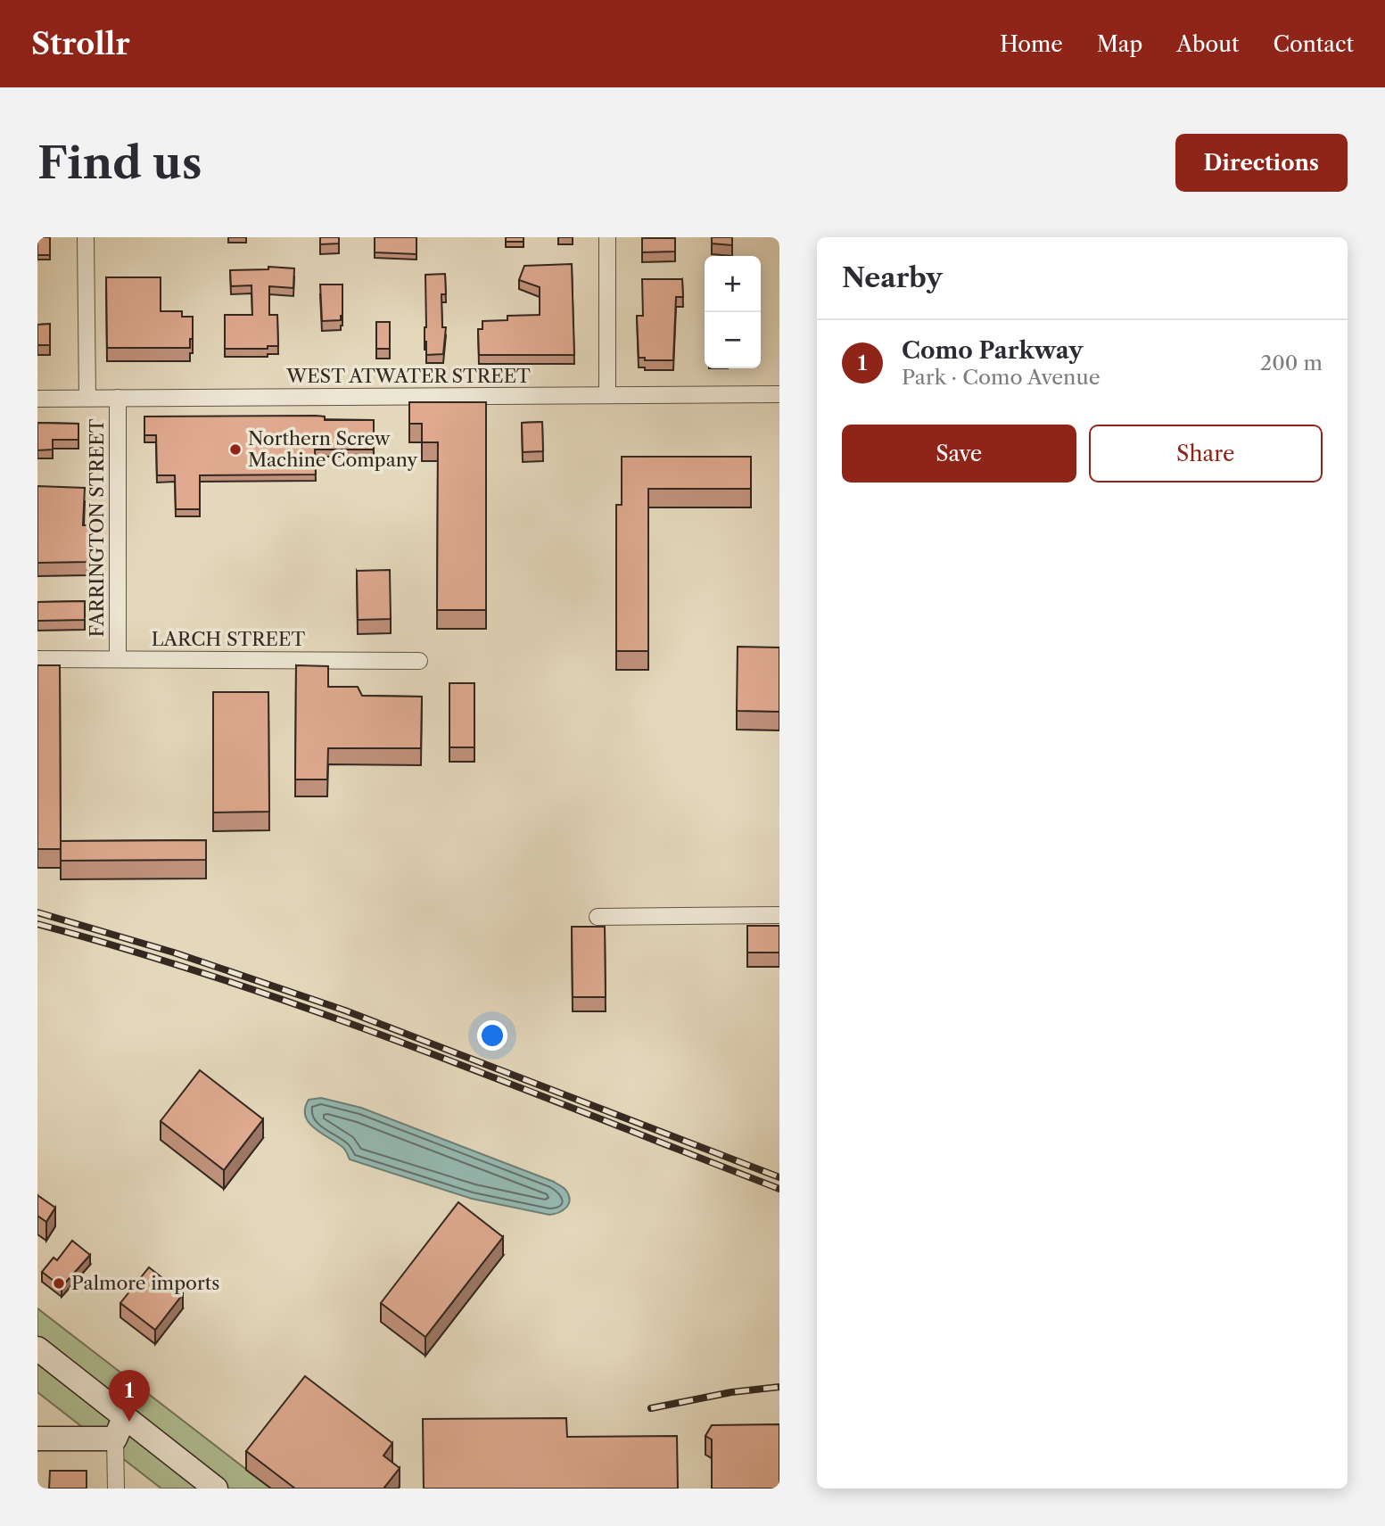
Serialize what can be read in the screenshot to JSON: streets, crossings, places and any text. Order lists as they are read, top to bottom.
{
  "streets": {
    "street": ["WEST ATWATER STREET", "FARRINGTON STREET", "LARCH STREET"]
  },
  "crossings": [
    ["WEST ATWATER STREET", "FARRINGTON STREET"],
    ["FARRINGTON STREET", "LARCH STREET"]
  ],
  "places": ["Northern Screw Machine Company", "Palmore imports"],
  "page": {
    "header": "Strollr",
    "nav": [
      "Home",
      "Map",
      "About",
      "Contact"
    ],
    "buttons": [
      "Directions",
      ["Save", "Share"]
    ],
    "title": "Find us",
    "heading": "Nearby",
    "map_buttons": ["+", "−"],
    "list": [
      {
        "mark": "1",
        "name": "Como Parkway",
        "note": "Park · Como Avenue",
        "value": "200 m"
      }
    ],
    "pins": "1"
  }
}
